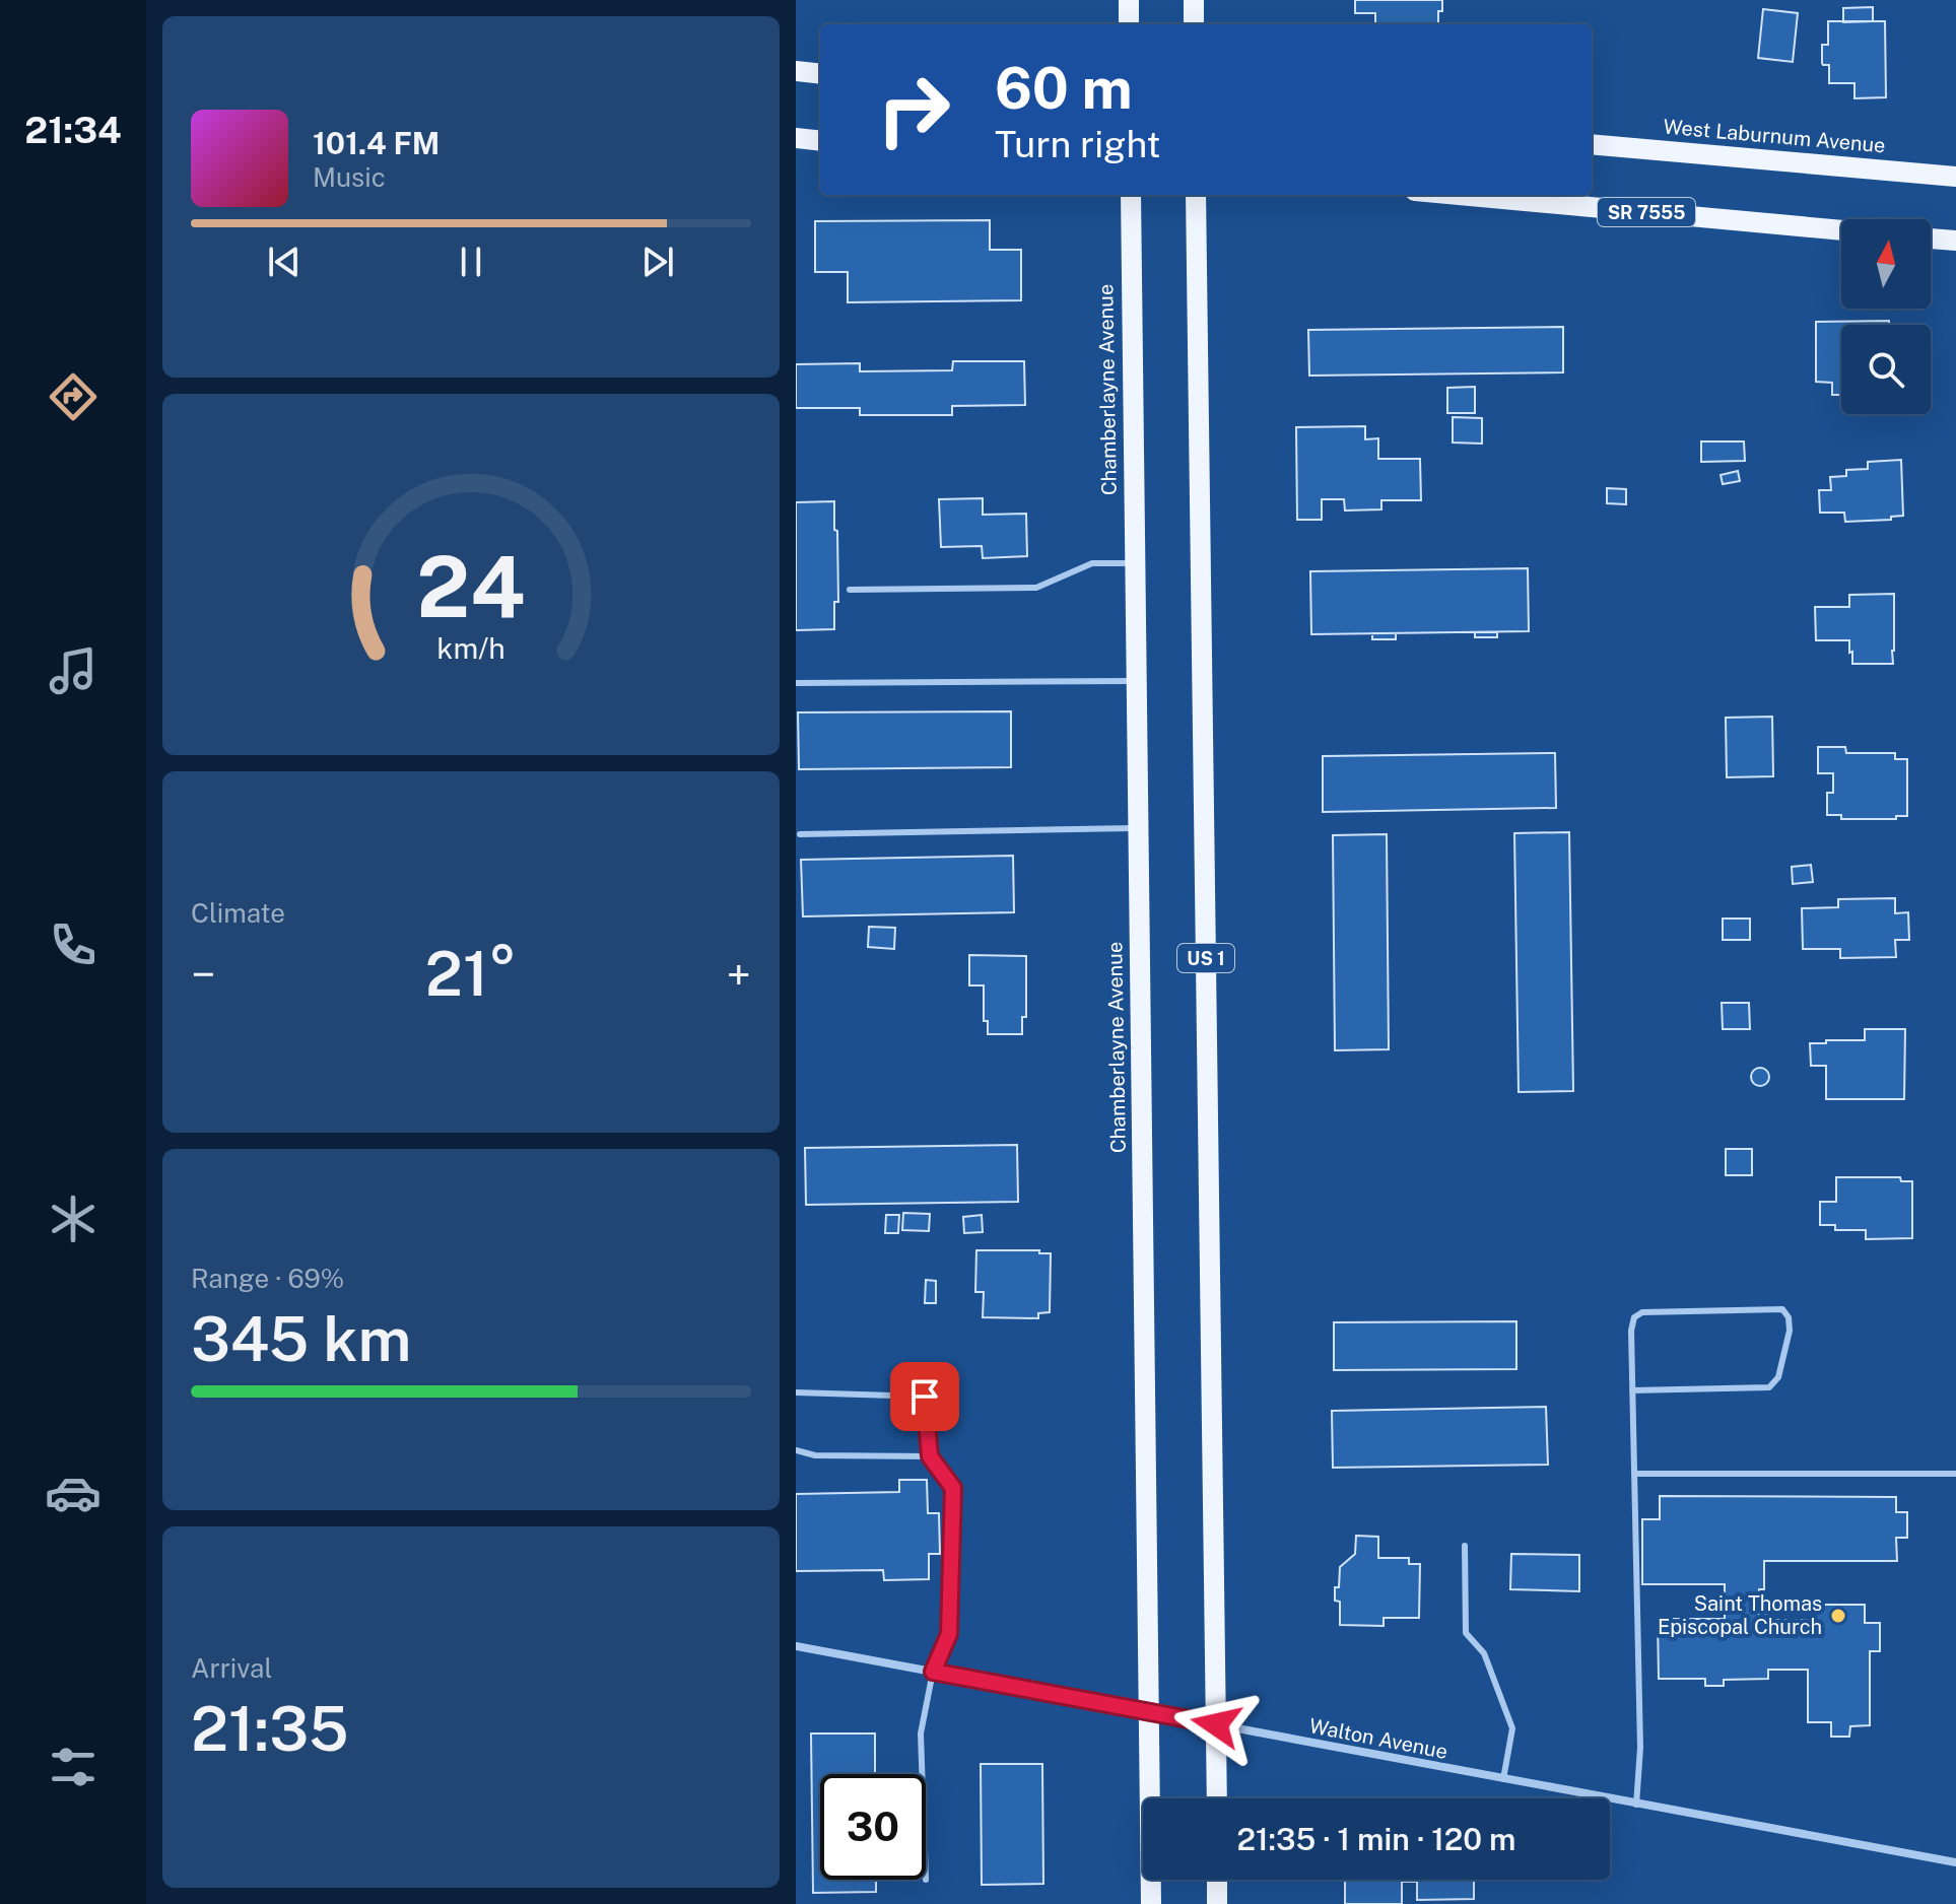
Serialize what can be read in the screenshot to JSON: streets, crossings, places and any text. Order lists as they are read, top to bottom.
{
  "streets": {
    "main road": [
      "West Laburnum Avenue",
      "SR 7555",
      "Chamberlayne Avenue",
      "US 1"
    ],
    "street": ["Walton Avenue"]
  },
  "crossings": [
    ["Chamberlayne Avenue", "Walton Avenue"],
    ["US 1", "Walton Avenue"]
  ],
  "places": ["Saint Thomas Episcopal Church"],
  "north": "top",
  "page": {
    "tabs": "21:34",
    "turn": ["60 m", "Turn right"],
    "song": ["101.4 FM", "Music"],
    "tile": [
      "Climate",
      ["Range · 69%", "345 km"],
      ["Arrival", "21:35"]
    ],
    "heat": ["−", "21°", "+"],
    "limit": "30",
    "trip": "21:35 · 1 min · 120 m",
    "gauge": ["24", "km/h"]
  }
}
